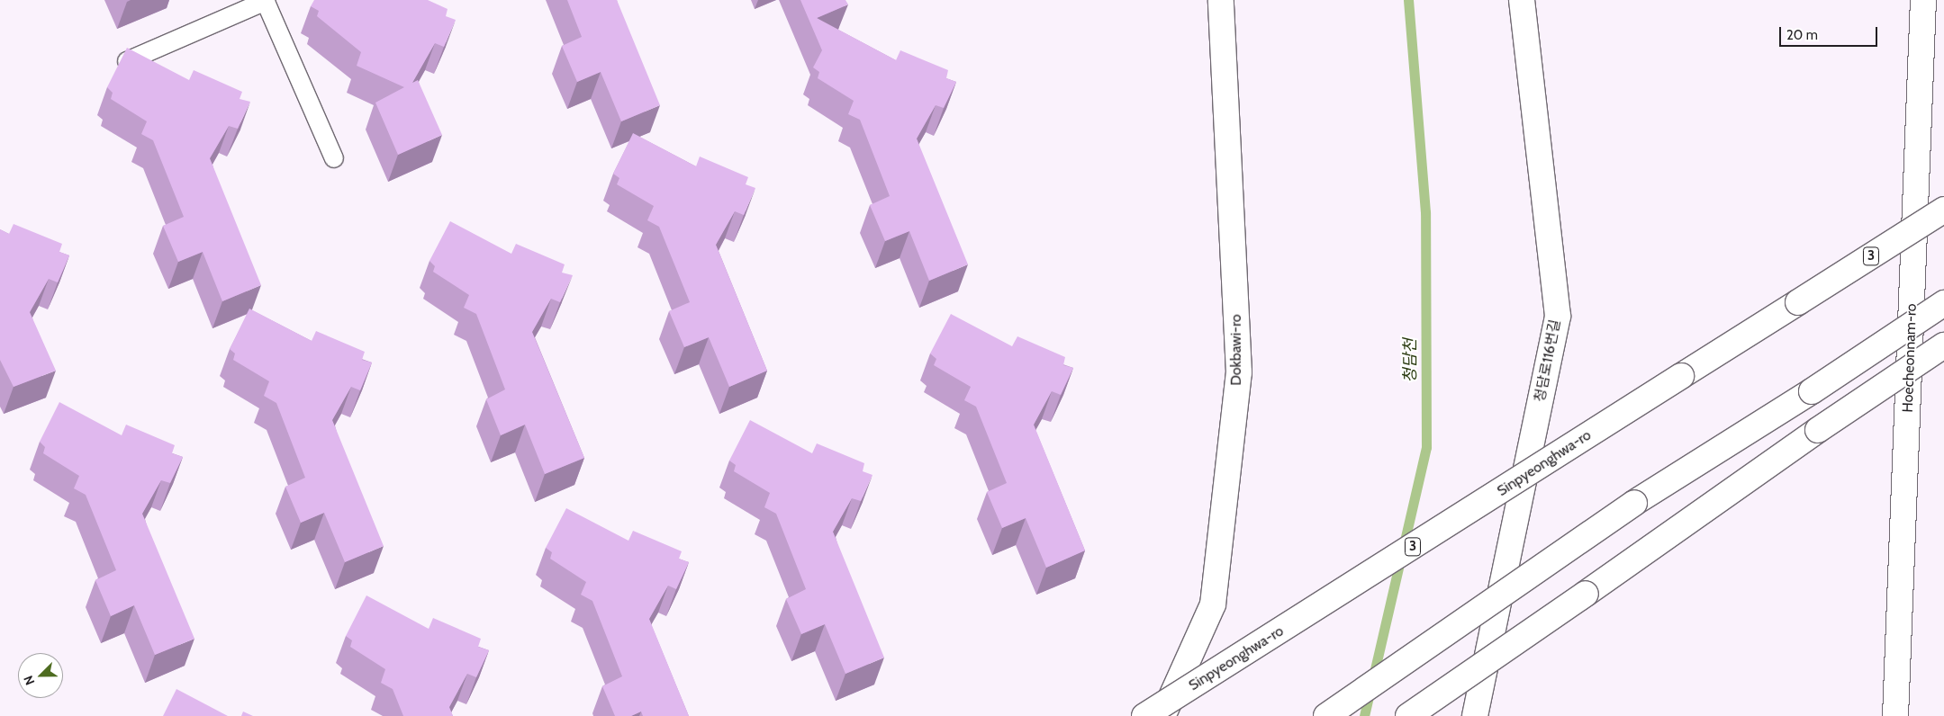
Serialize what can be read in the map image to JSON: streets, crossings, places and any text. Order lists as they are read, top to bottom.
{
  "streets": {
    "main road": [
      "3",
      "Dokbawi-ro",
      "Hoecheonnam-ro",
      "청담로116번길",
      "Sinpyeonghwa-ro"
    ]
  },
  "water": ["청담천"],
  "scale_bar": "20 m",
  "north": "bottom left"
}
